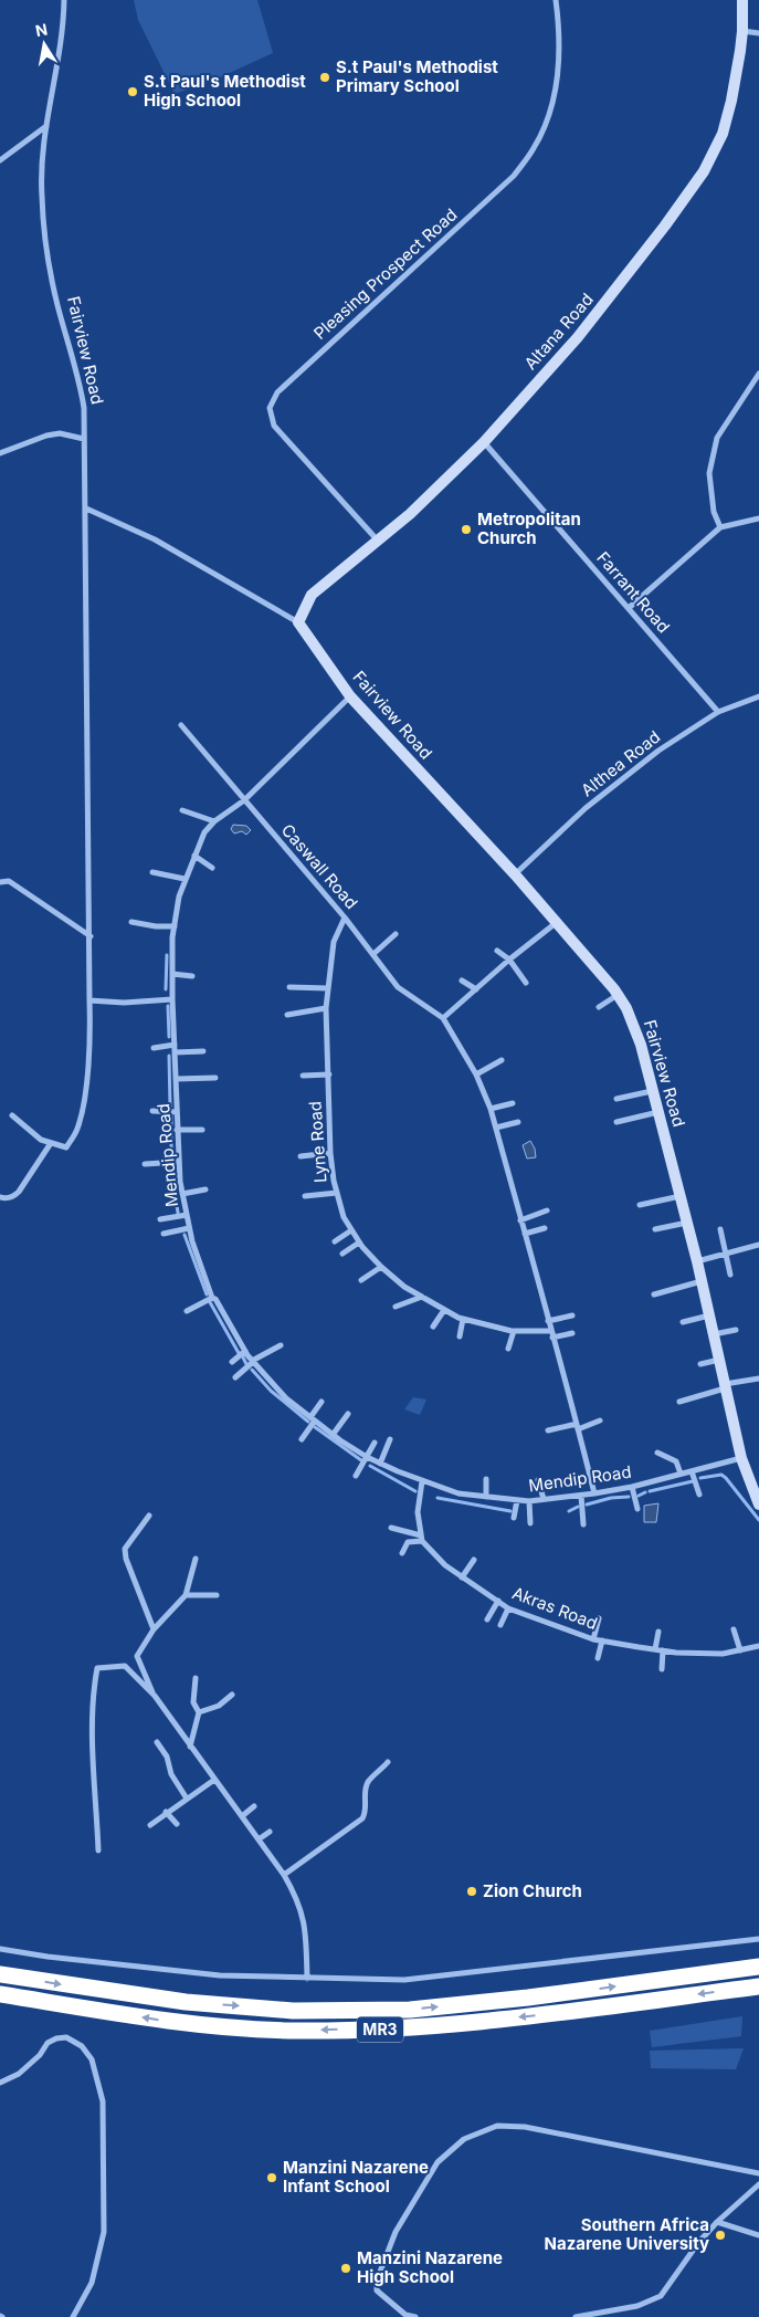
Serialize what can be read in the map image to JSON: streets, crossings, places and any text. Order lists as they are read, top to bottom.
{
  "streets": {
    "highway": ["MR3"],
    "main road": ["Altana Road", "Fairview Road"],
    "street": [
      "Pleasing Prospect Road",
      "Farrant Road",
      "Althea Road",
      "Caswall Road",
      "Lyne Road",
      "Mendip Road",
      "Akras Road"
    ]
  },
  "crossings": [
    ["Pleasing Prospect Road", "Altana Road"],
    ["Altana Road", "Fairview Road"],
    ["Altana Road", "Farrant Road"],
    ["Fairview Road", "Althea Road"],
    ["Fairview Road", "Mendip Road"],
    ["Farrant Road", "Althea Road"],
    ["Caswall Road", "Lyne Road"],
    ["Caswall Road", "Mendip Road"]
  ],
  "places": [
    "S.t Paul's Methodist Primary School",
    "S.t Paul's Methodist High School",
    "Metropolitan Church",
    "Zion Church",
    "Manzini Nazarene Infant School",
    "Southern Africa Nazarene University",
    "Manzini Nazarene High School"
  ],
  "north": "top"
}
